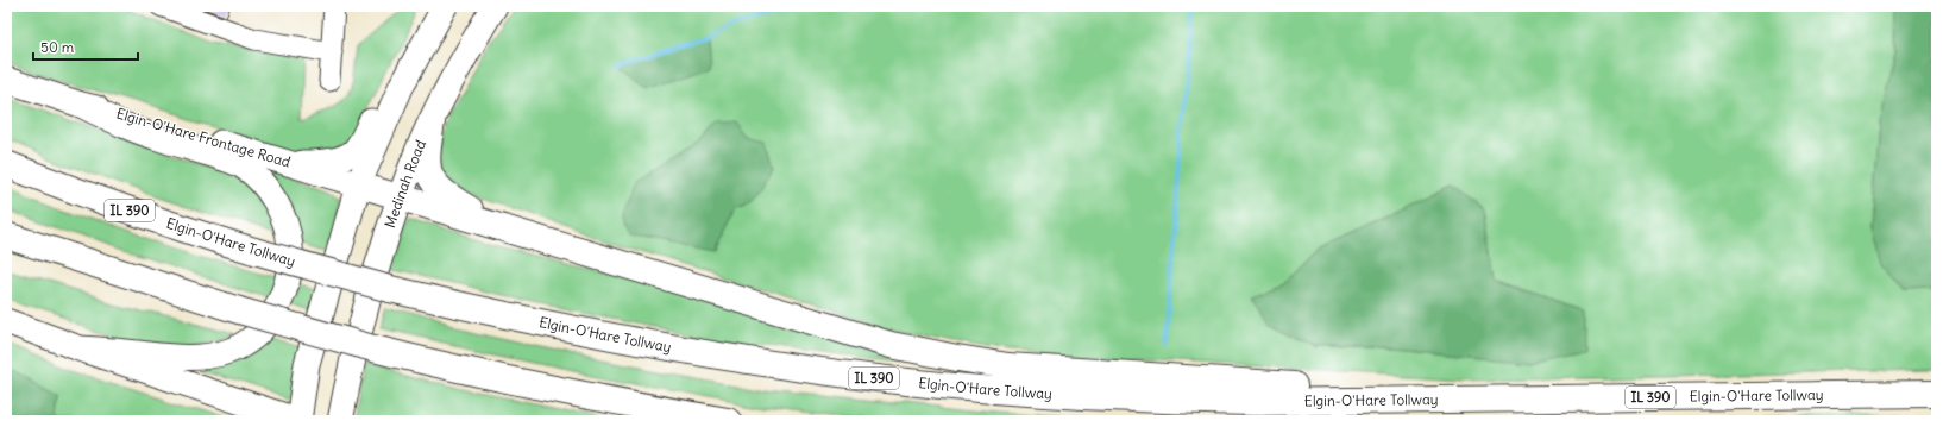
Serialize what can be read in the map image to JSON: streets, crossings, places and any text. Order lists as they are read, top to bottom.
{
  "streets": {
    "highway": ["IL 390", "Elgin-O'Hare Tollway"],
    "main road": ["Elgin-O'Hare Frontage Road", "Medinah Road"]
  },
  "crossings": [
    ["Elgin-O'Hare Frontage Road", "Medinah Road"]
  ],
  "scale_bar": "50 m"
}
